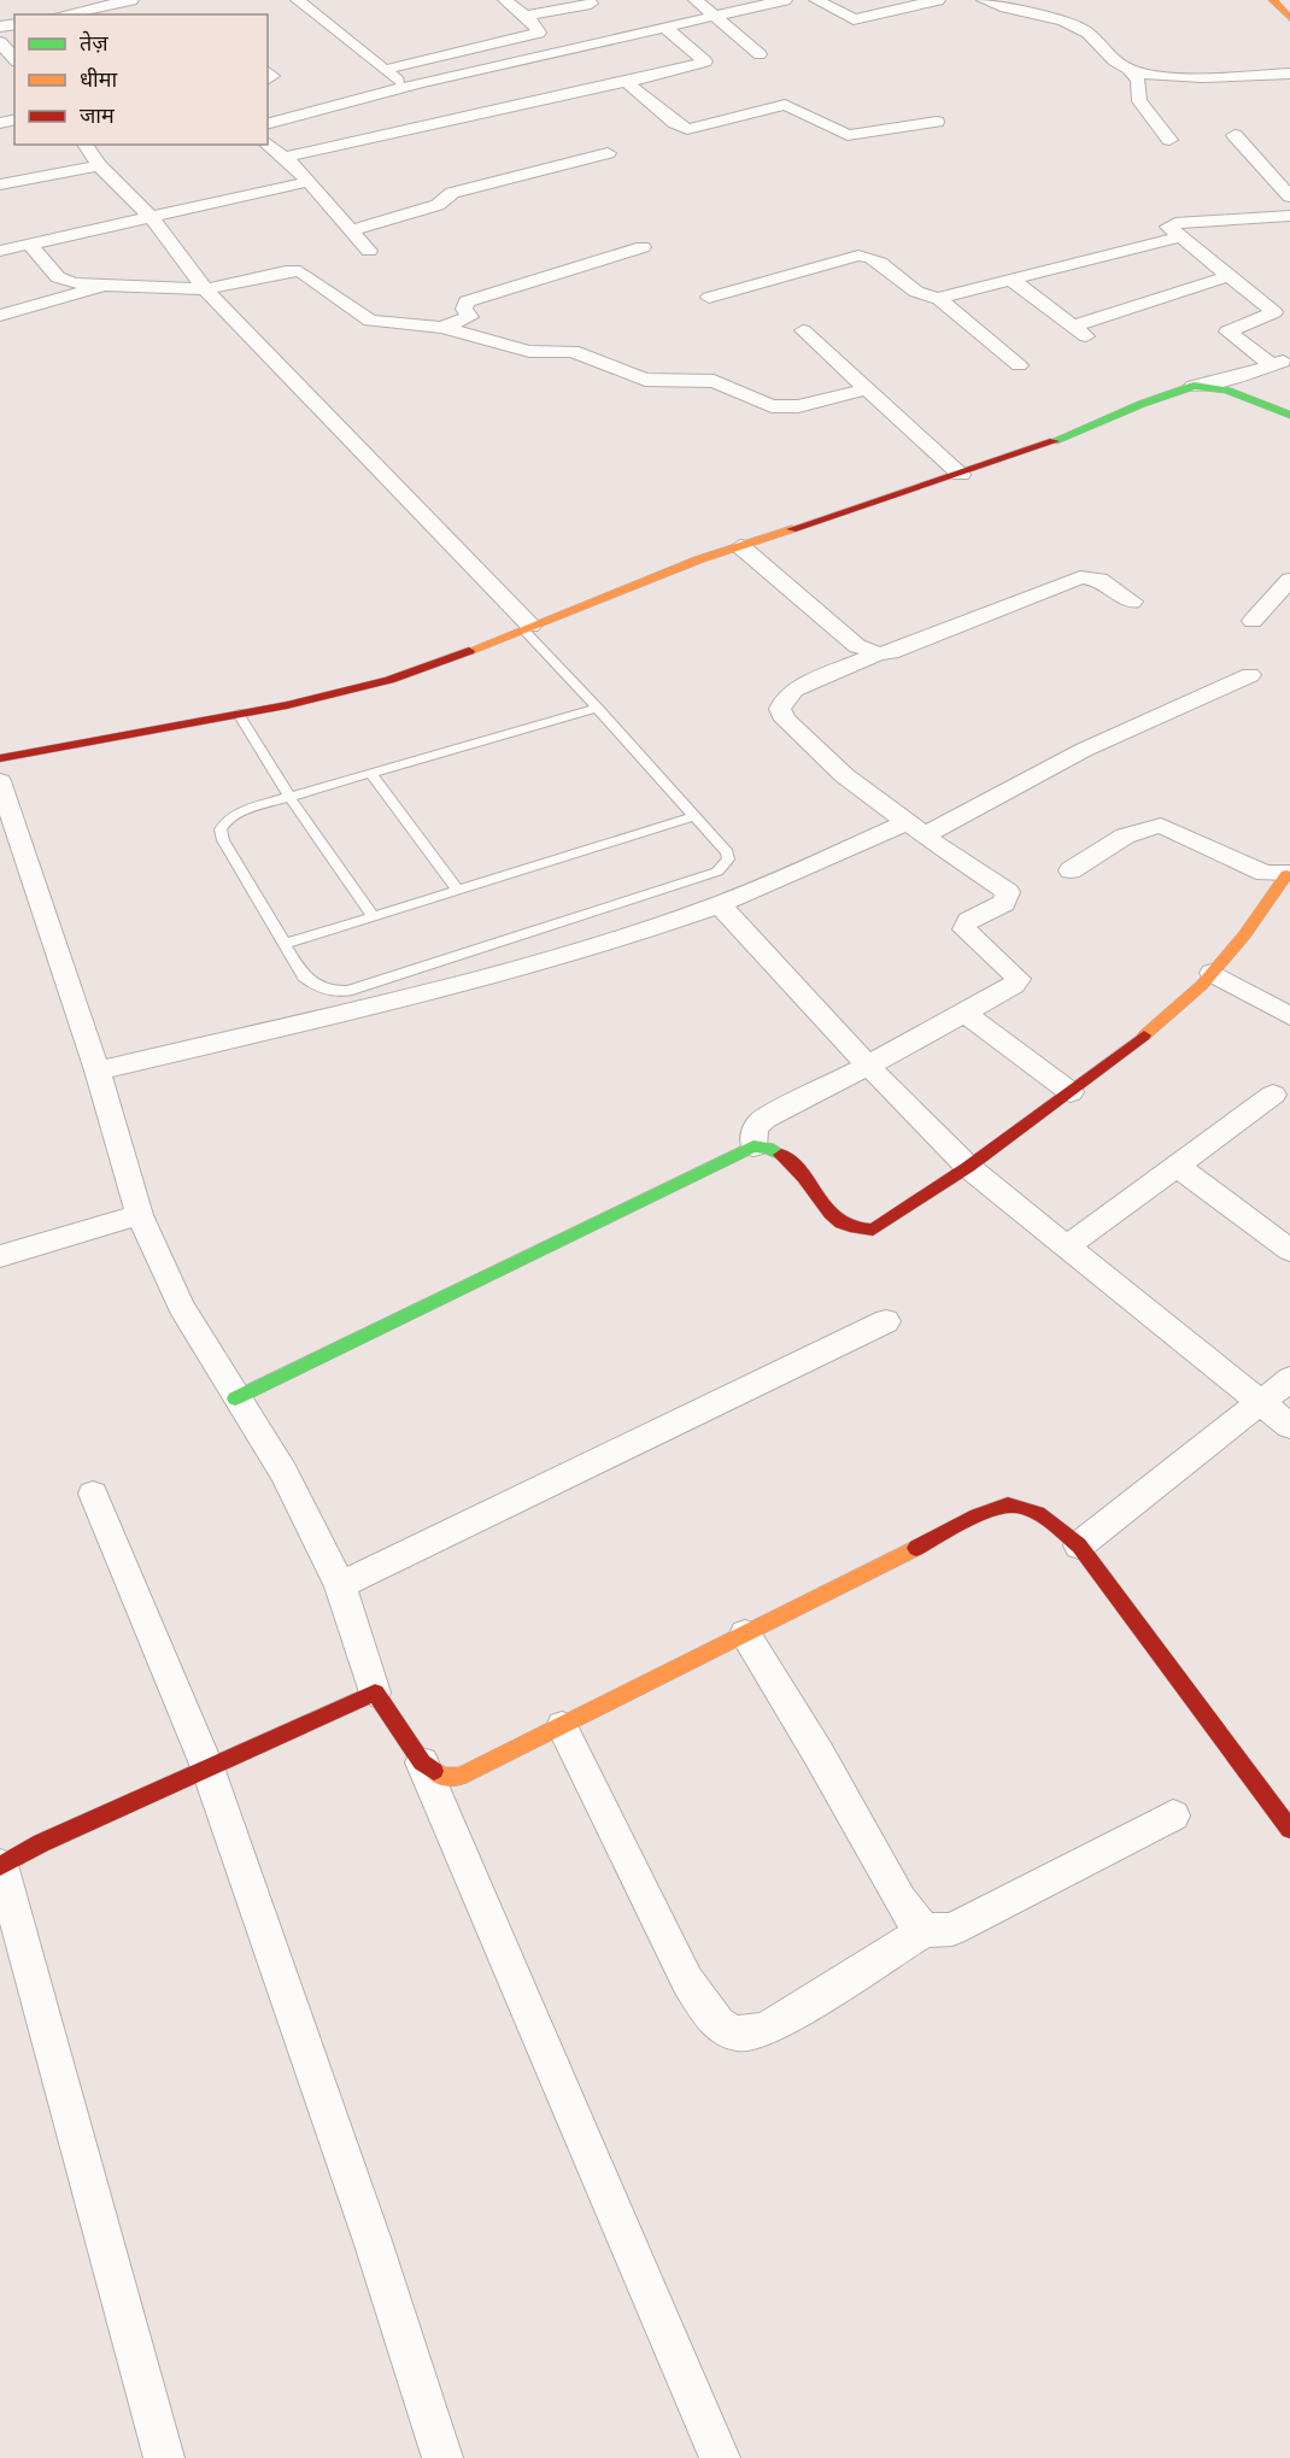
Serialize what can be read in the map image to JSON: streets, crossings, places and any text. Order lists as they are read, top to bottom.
{
  "legend": ["तेज़", "धीमा", "जाम"]
}
